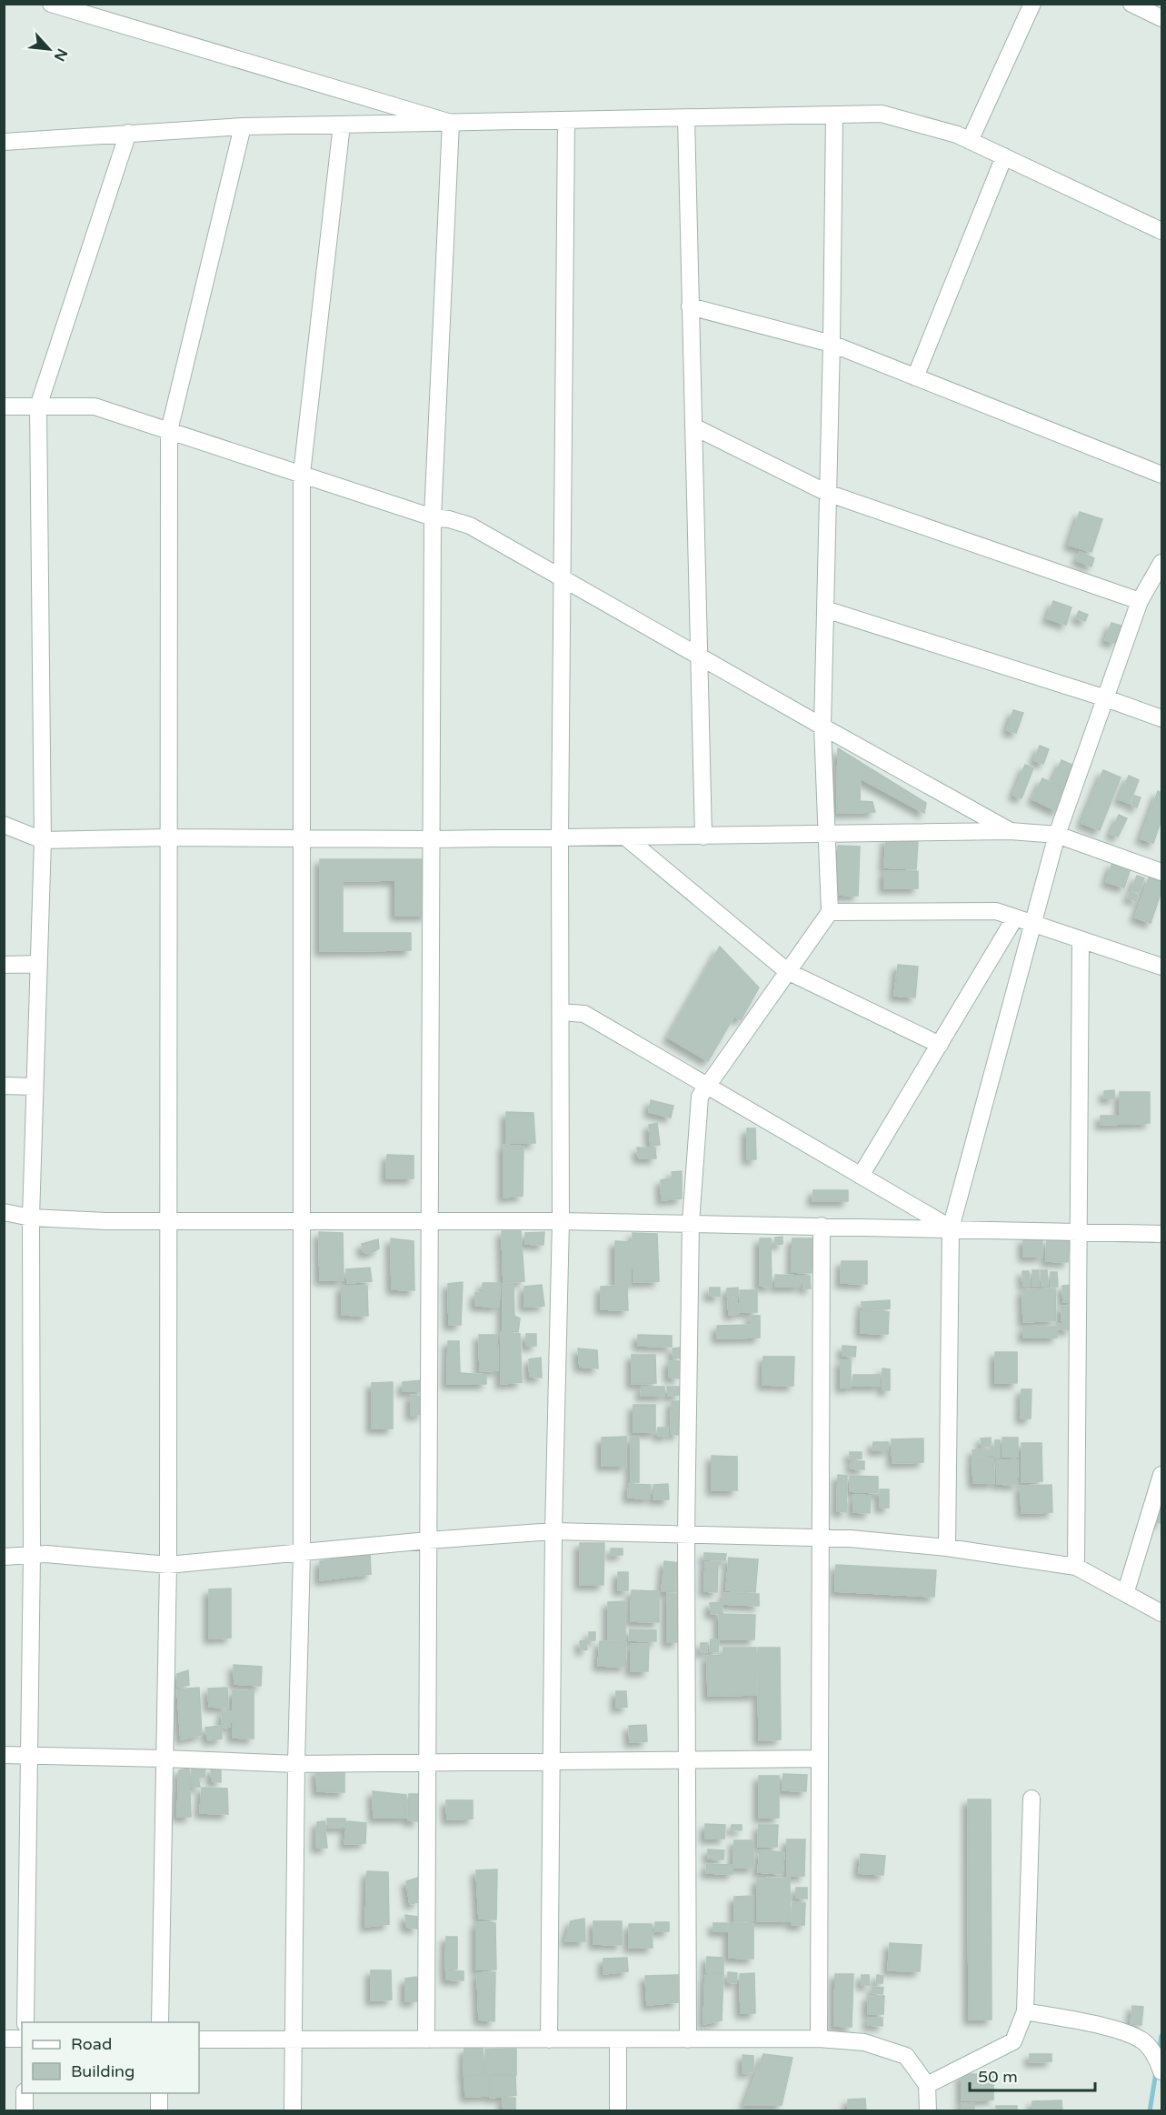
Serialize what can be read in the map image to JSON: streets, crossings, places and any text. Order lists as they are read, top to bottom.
{
  "legend": ["Road", "Building"],
  "scale_bar": "50 m",
  "north": "bottom right"
}
